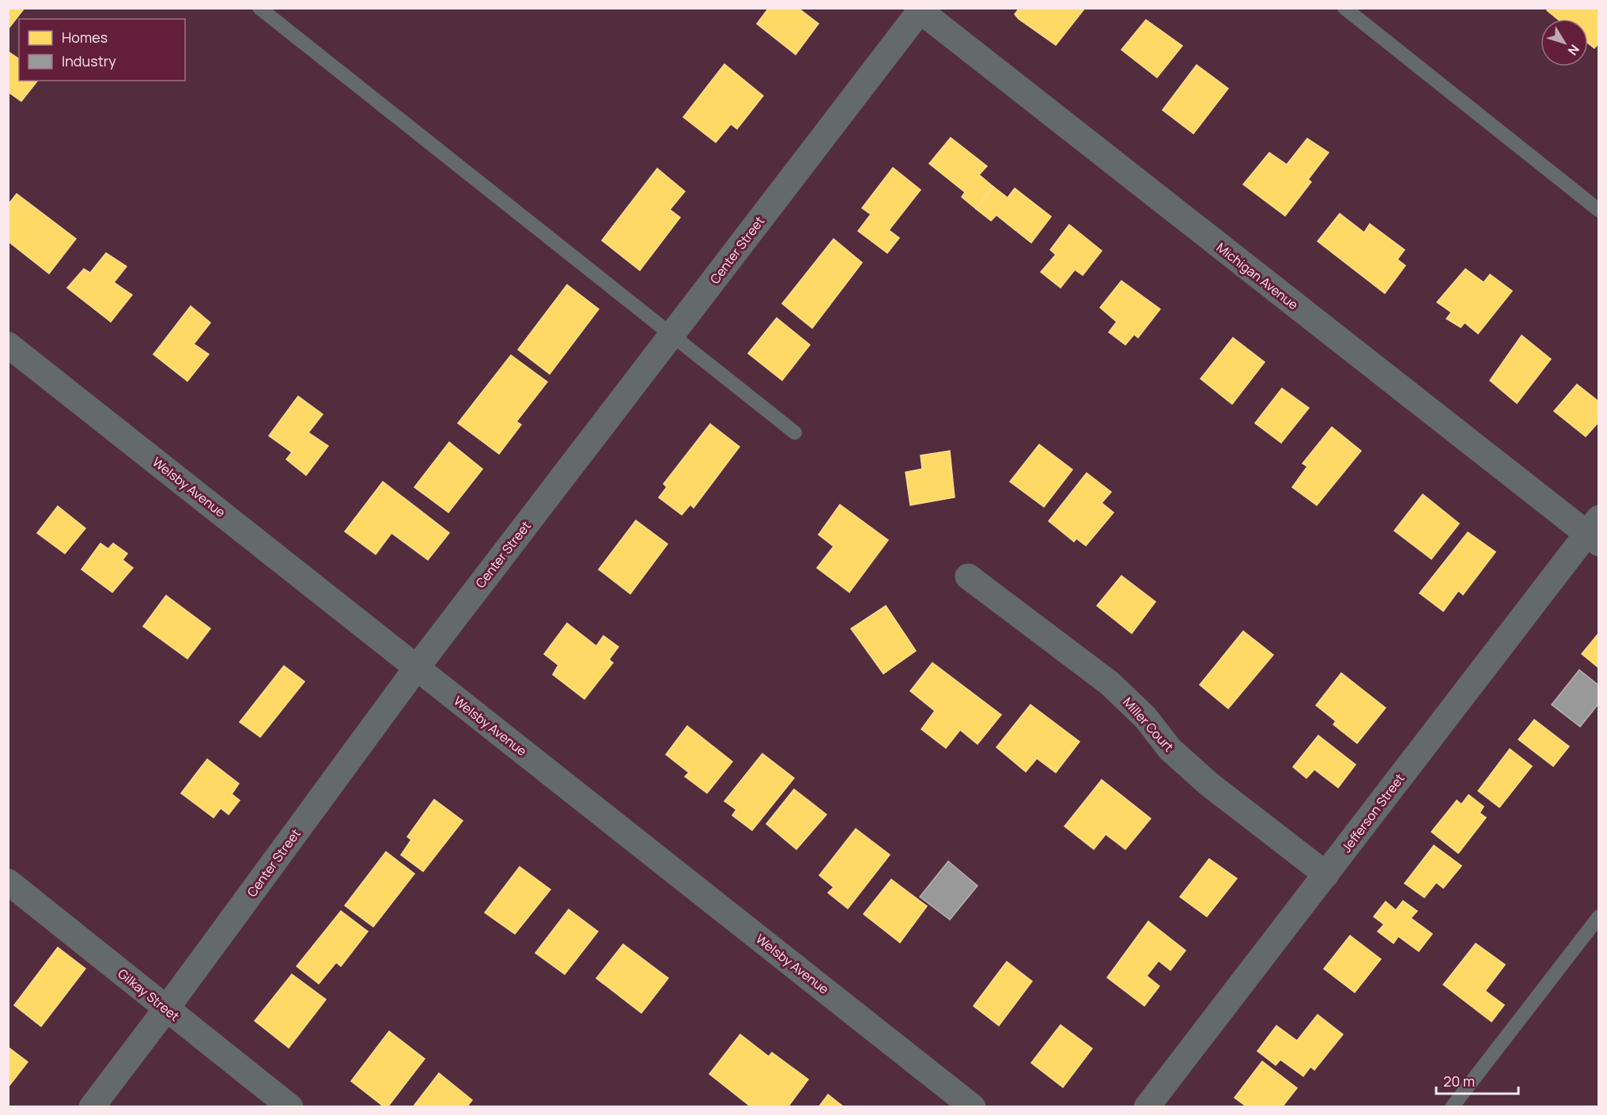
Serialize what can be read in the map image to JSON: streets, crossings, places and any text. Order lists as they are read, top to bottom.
{
  "streets": {
    "street": [
      "Center Street",
      "Michigan Avenue",
      "Welsby Avenue",
      "Miller Court",
      "Jefferson Street",
      "Gilkay Street"
    ]
  },
  "crossings": [
    ["Center Street", "Michigan Avenue"],
    ["Center Street", "Welsby Avenue"],
    ["Center Street", "Gilkay Street"],
    ["Michigan Avenue", "Jefferson Street"],
    ["Miller Court", "Jefferson Street"]
  ],
  "legend": ["Homes", "Industry"],
  "scale_bar": "20 m",
  "north": "bottom right"
}
